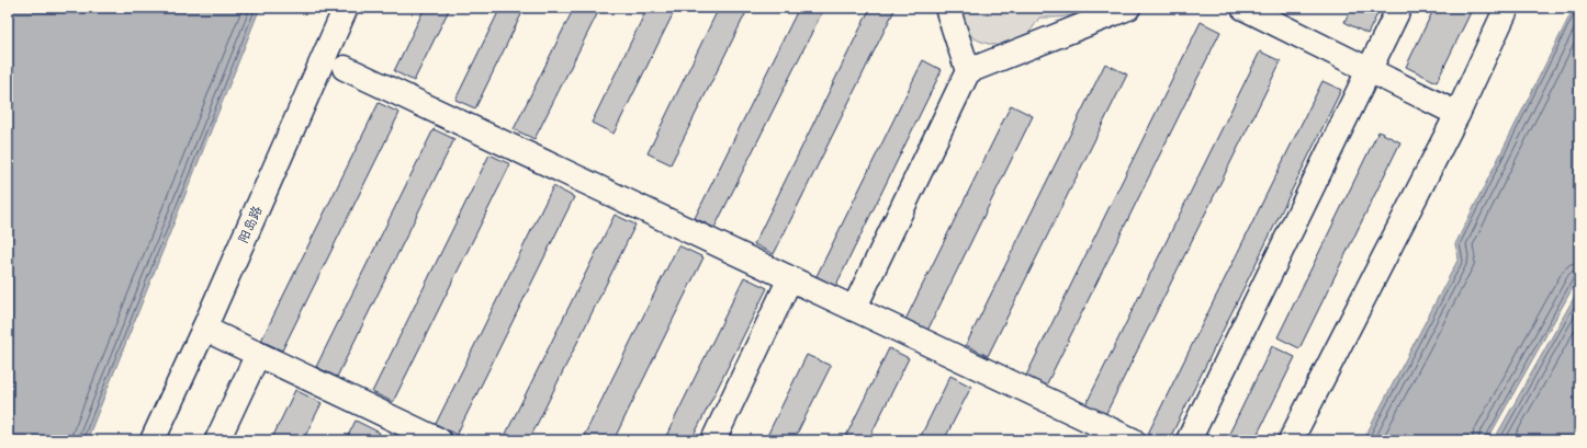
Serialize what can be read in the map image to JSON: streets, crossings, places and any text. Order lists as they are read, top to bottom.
{
  "streets": {
    "street": ["阳岛路"]
  }
}
